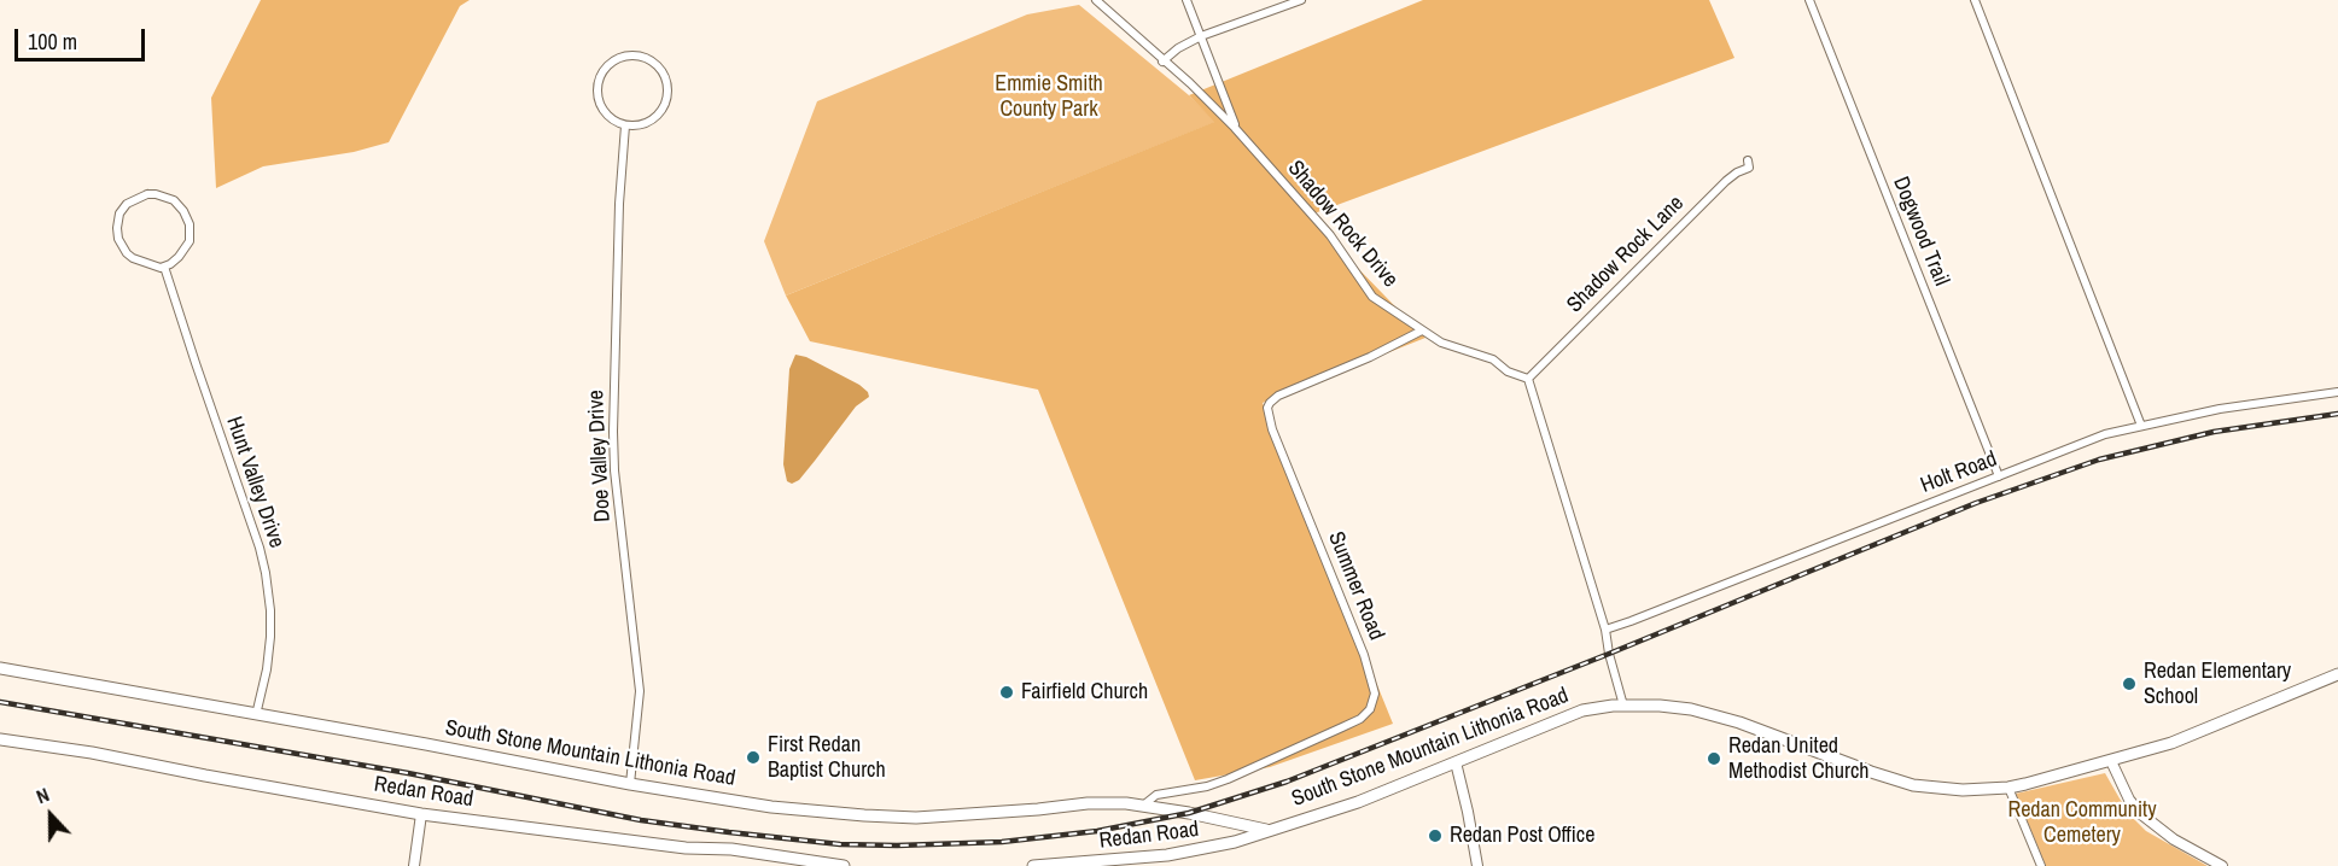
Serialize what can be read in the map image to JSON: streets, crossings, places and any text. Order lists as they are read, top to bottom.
{
  "streets": {
    "main road": ["South Stone Mountain Lithonia Road", "Redan Road"],
    "street": [
      "Shadow Rock Drive",
      "Dogwood Trail",
      "Shadow Rock Lane",
      "Doe Valley Drive",
      "Holt Road",
      "Hunt Valley Drive",
      "Summer Road"
    ]
  },
  "crossings": [
    ["Shadow Rock Drive", "Shadow Rock Lane"],
    ["Shadow Rock Drive", "Summer Road"],
    ["Dogwood Trail", "Holt Road"],
    ["Doe Valley Drive", "South Stone Mountain Lithonia Road"],
    ["Hunt Valley Drive", "South Stone Mountain Lithonia Road"],
    ["Summer Road", "South Stone Mountain Lithonia Road"],
    ["South Stone Mountain Lithonia Road", "Redan Road"]
  ],
  "parks": ["Emmie Smith County Park", "Redan Community Cemetery"],
  "places": [
    "Redan Elementary School",
    "Fairfield Church",
    "First Redan Baptist Church",
    "Redan United Methodist Church",
    "Redan Post Office"
  ],
  "scale_bar": "100 m",
  "north": "top"
}
